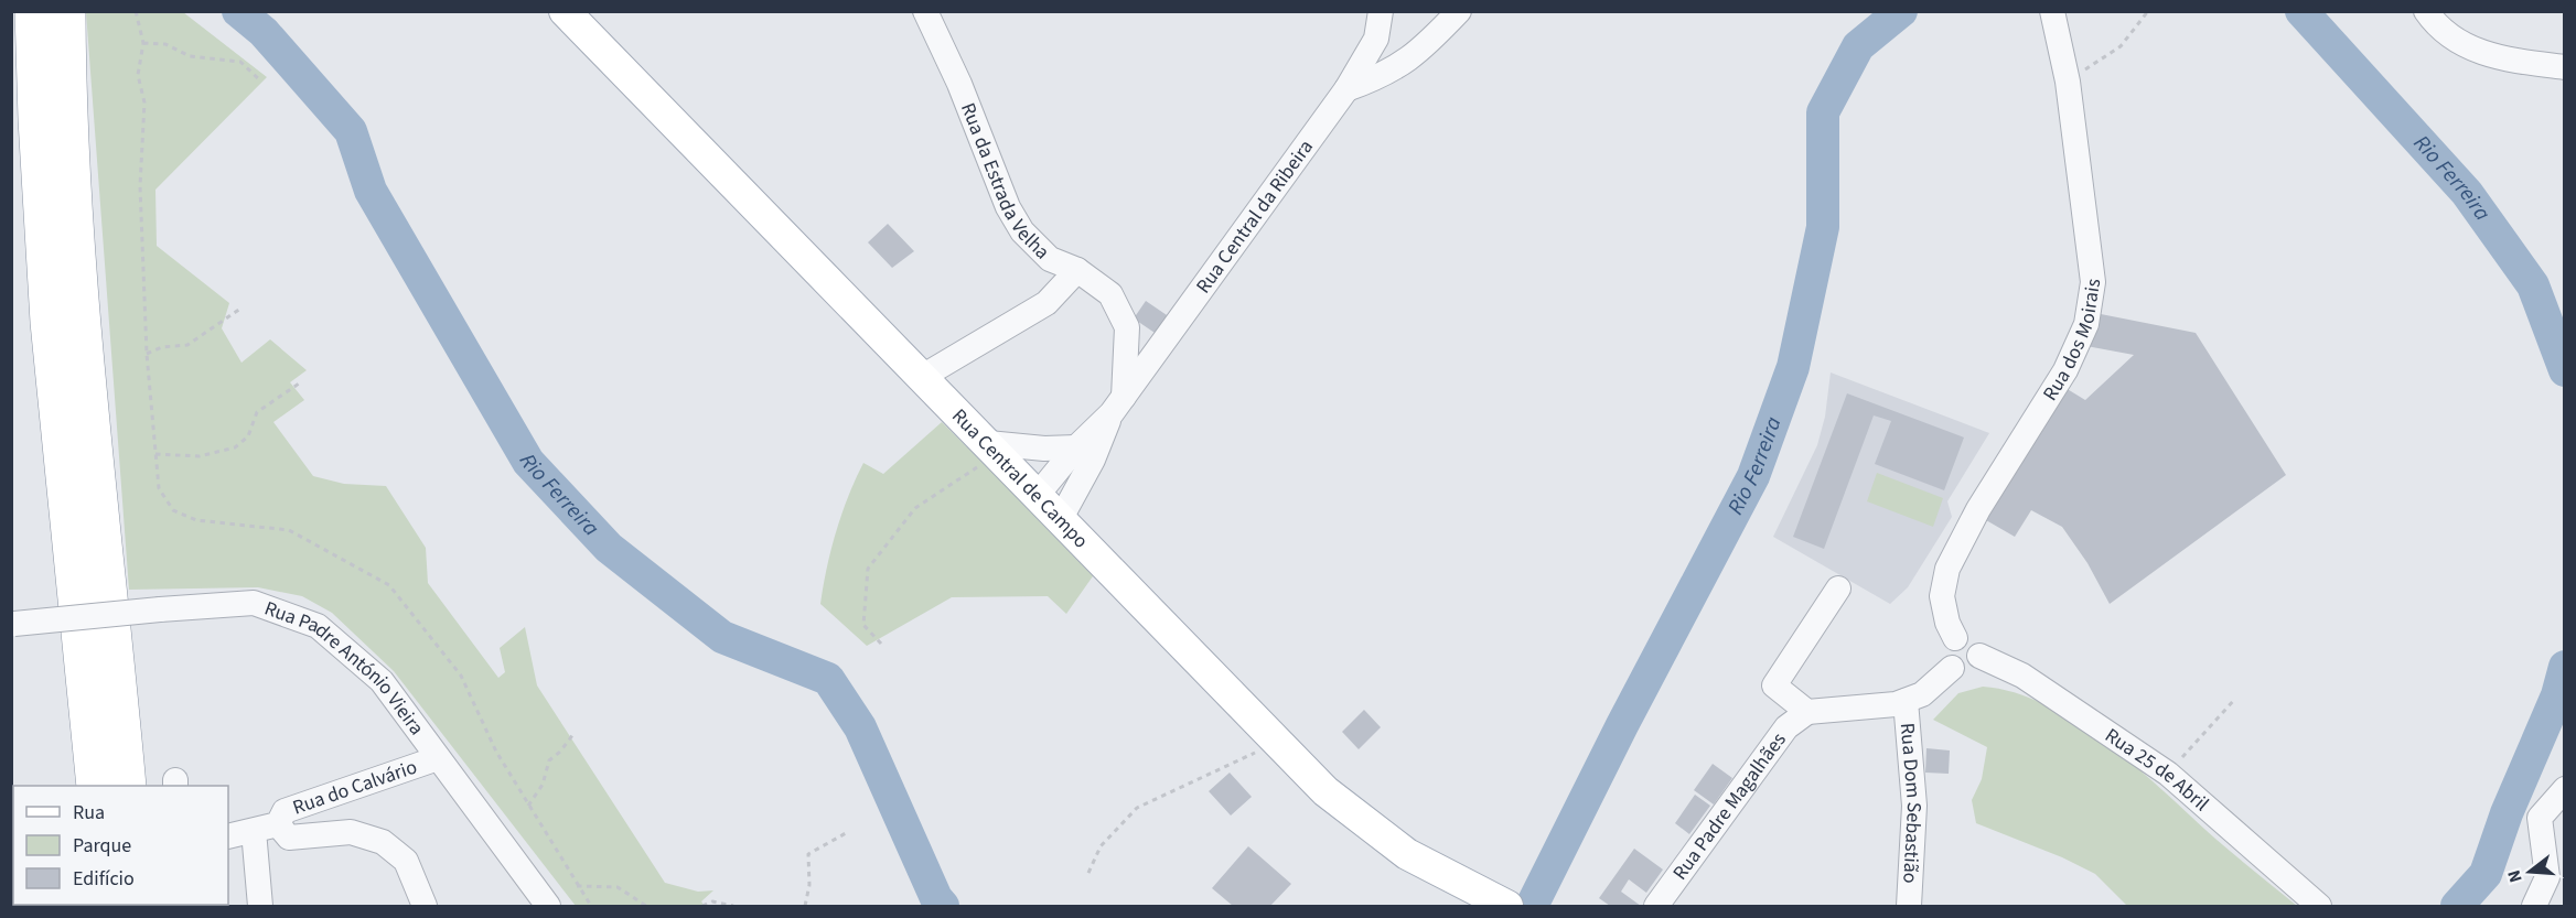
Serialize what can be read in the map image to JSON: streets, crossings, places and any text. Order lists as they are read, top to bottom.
{
  "streets": {
    "main road": ["Rua Central de Campo"],
    "street": [
      "Rua da Estrada Velha",
      "Rua Central da Ribeira",
      "Rua dos Moirais",
      "Rua Padre António Vieira",
      "Rua 25 de Abril",
      "Rua do Calvário",
      "Rua Dom Sebastião",
      "Rua Padre Magalhães"
    ]
  },
  "crossings": [
    ["Rua da Estrada Velha", "Rua Central da Ribeira"],
    ["Rua Central da Ribeira", "Rua Central de Campo"],
    ["Rua dos Moirais", "Rua 25 de Abril"],
    ["Rua Padre António Vieira", "Rua do Calvário"]
  ],
  "water": ["Rio Ferreira"],
  "legend": ["Rua", "Parque", "Edifício"],
  "north": "left"
}
